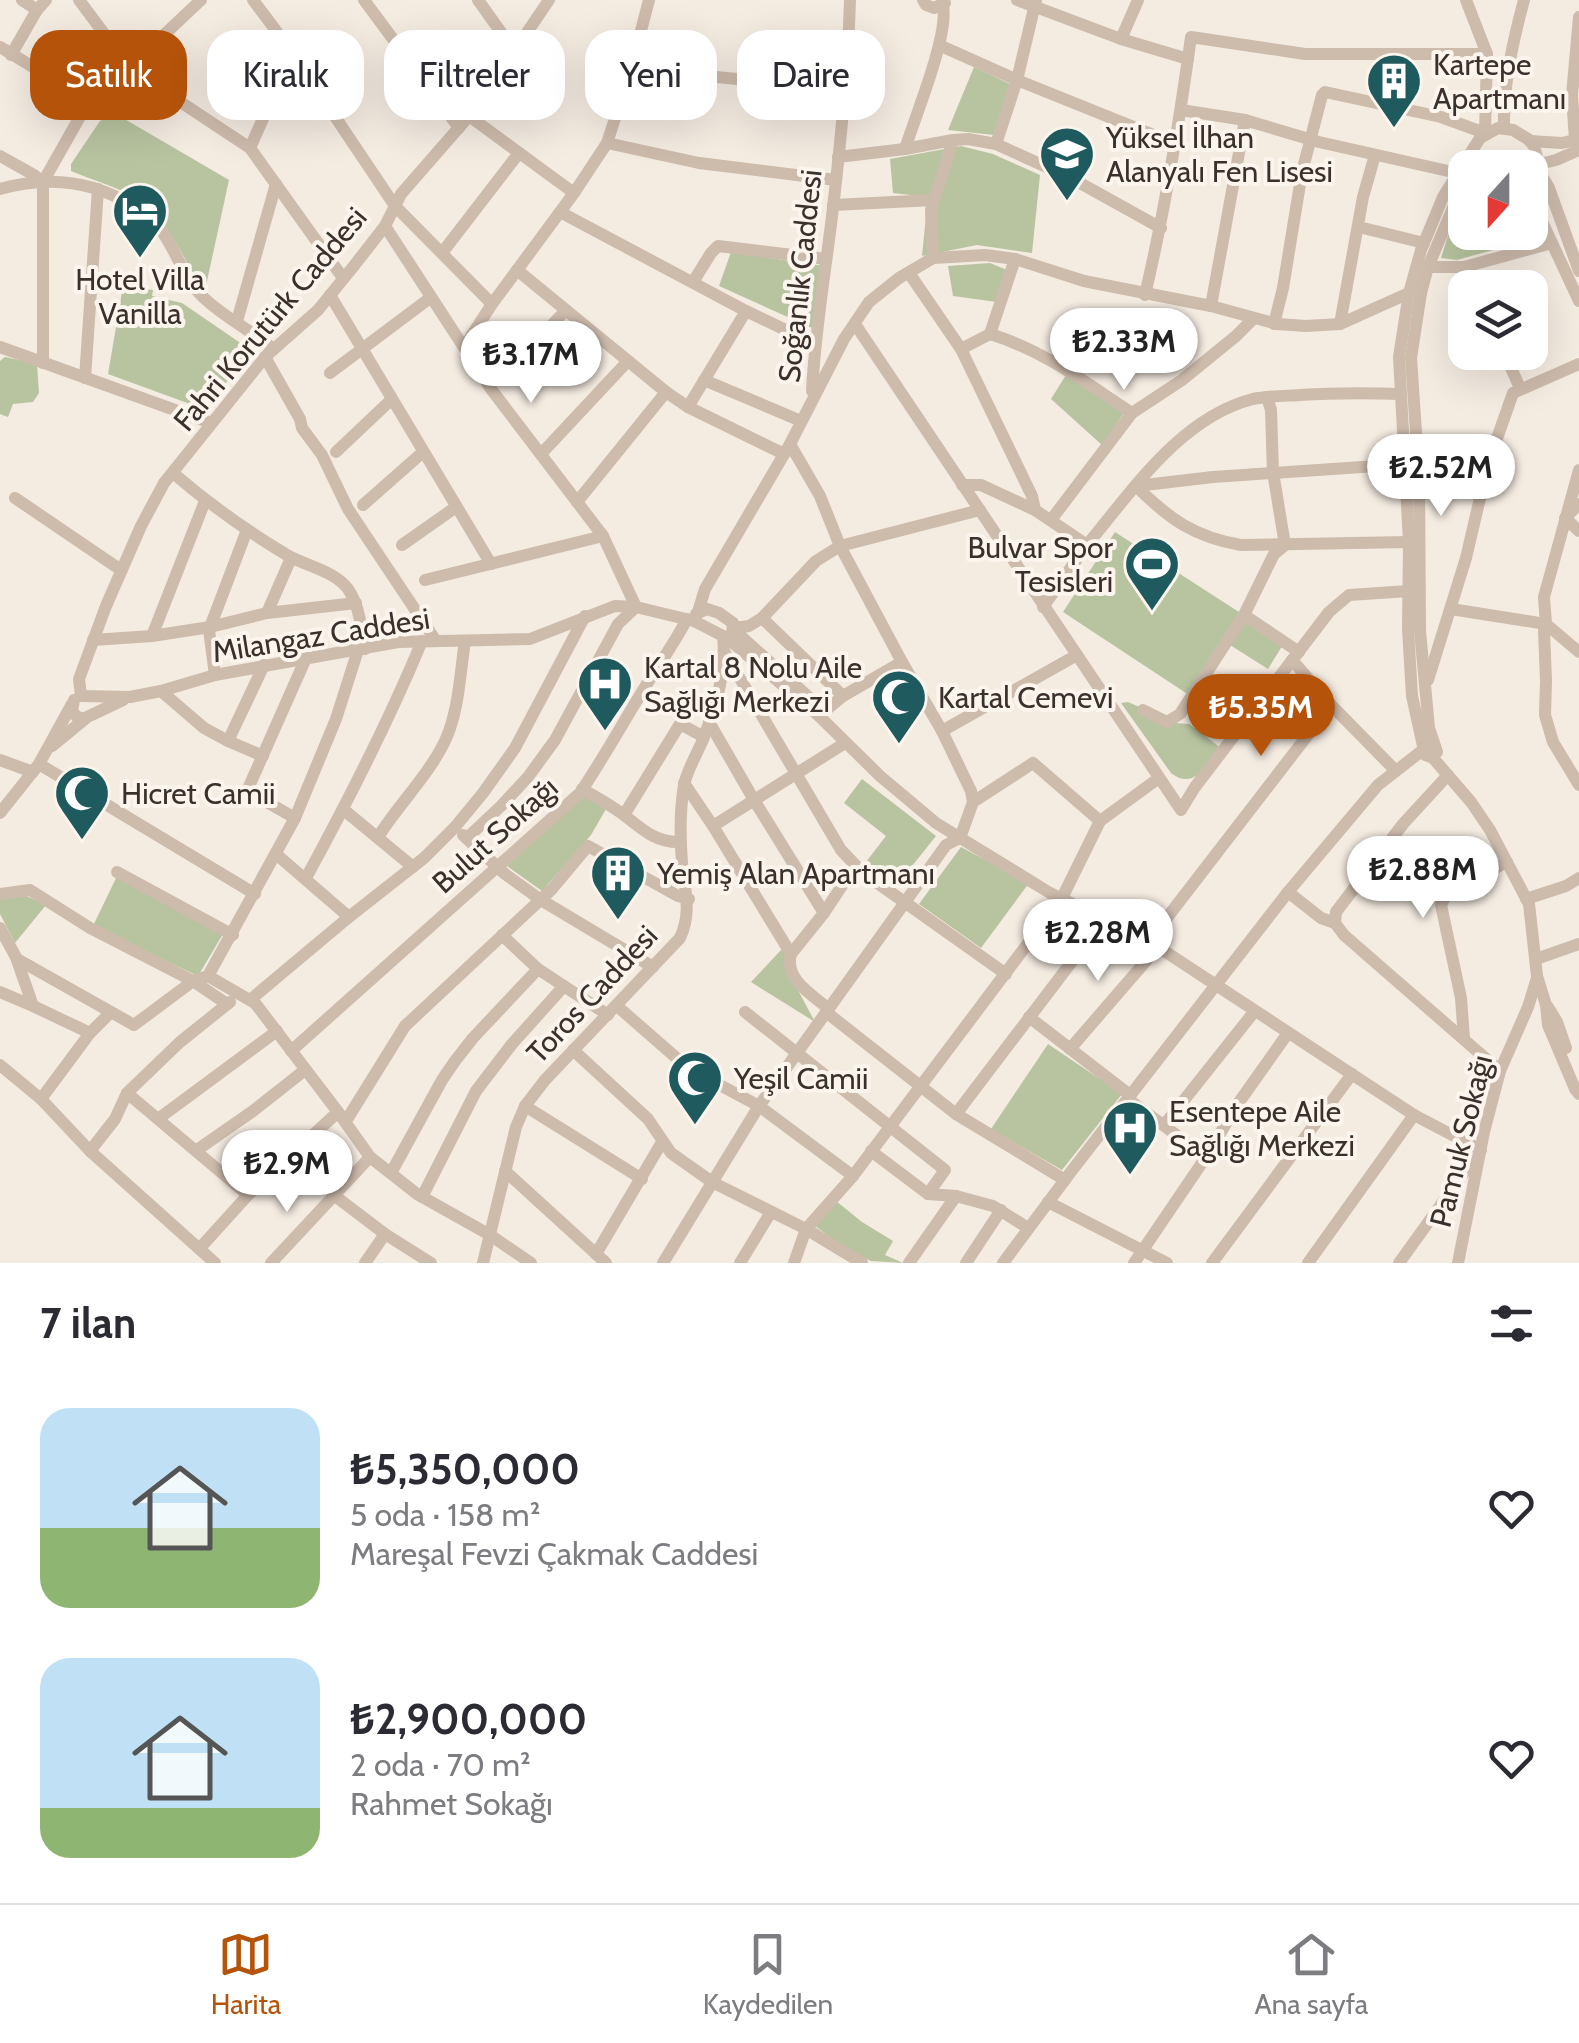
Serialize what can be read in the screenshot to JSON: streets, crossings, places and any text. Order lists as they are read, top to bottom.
{
  "streets": {
    "street": [
      "Soğanlık Caddesi",
      "Fahri Korutürk Caddesi",
      "Milangaz Caddesi",
      "Bulut Sokağı",
      "Toros Caddesi",
      "Pamuk Sokağı"
    ]
  },
  "crossings": [
    ["Soğanlık Caddesi", "Milangaz Caddesi"],
    ["Soğanlık Caddesi", "Bulut Sokağı"],
    ["Fahri Korutürk Caddesi", "Milangaz Caddesi"],
    ["Milangaz Caddesi", "Bulut Sokağı"],
    ["Milangaz Caddesi", "Toros Caddesi"],
    ["Milangaz Caddesi", "Pamuk Sokağı"]
  ],
  "places": {
    "building": ["Kartepe Apartmanı", "Yemiş Alan Apartmanı"],
    "school or university": ["Yüksel İlhan Alanyalı Fen Lisesi"],
    "hotel": ["Hotel Villa Vanilla"],
    "sports": ["Bulvar Spor Tesisleri"],
    "hospital": ["Kartal 8 Nolu Aile Sağlığı Merkezi", "Esentepe Aile Sağlığı Merkezi"],
    "mosque": ["Kartal Cemevi", "Hicret Camii", "Yeşil Camii"]
  },
  "north": "bottom",
  "page": {
    "chip": [
      "Satılık",
      "Kiralık",
      "Filtreler",
      "Yeni",
      "Daire"
    ],
    "price": [
      "₺2.33M",
      "₺3.17M",
      "₺2.52M",
      "₺5.35M",
      "₺2.88M",
      "₺2.28M",
      "₺2.9M"
    ],
    "heading": "7 ilan",
    "list": [
      {
        "name": "₺5,350,000",
        "note": "5 oda · 158 m² · Mareşal Fevzi Çakmak Caddesi"
      },
      {
        "name": "₺2,900,000",
        "note": "2 oda · 70 m² · Rahmet Sokağı"
      }
    ],
    "tabs": ["Harita", "Kaydedilen", "Ana sayfa"]
  }
}
